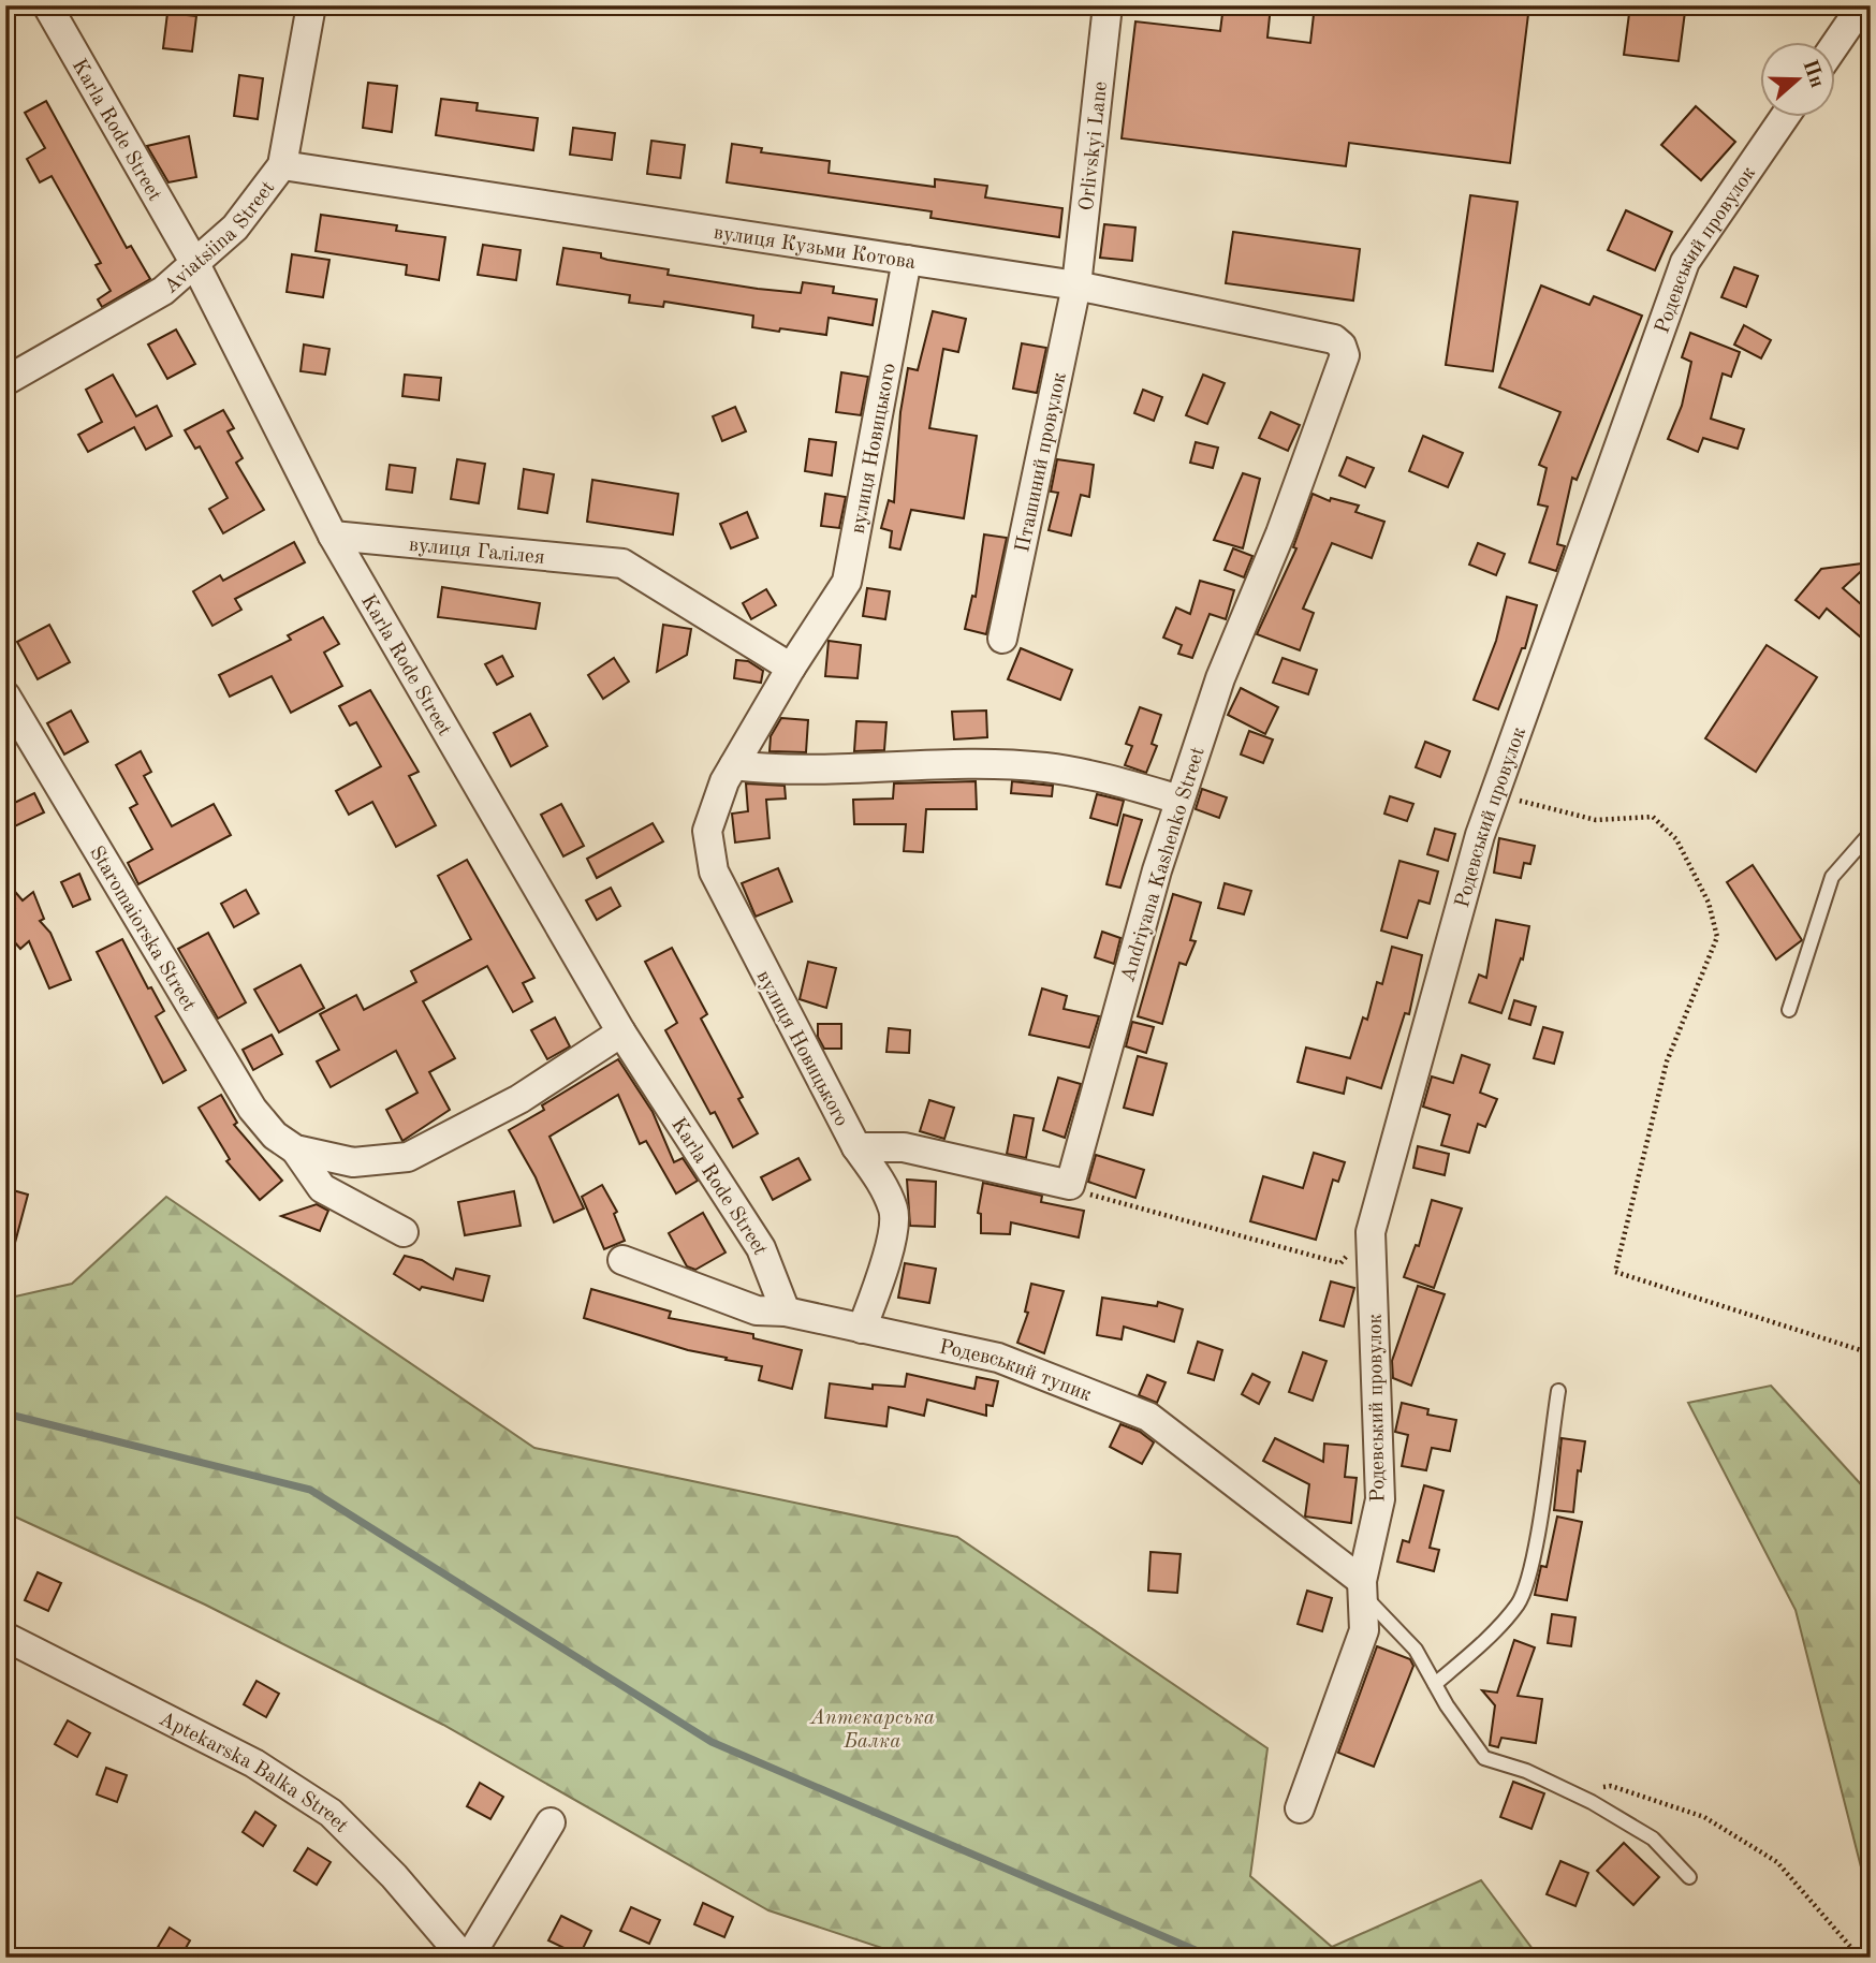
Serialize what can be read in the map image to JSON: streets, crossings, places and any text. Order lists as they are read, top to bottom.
{
  "streets": {
    "street": [
      "Karla Rode Street",
      "Orlivskyi Lane",
      "Aviatsiina Street",
      "вулиця Кузьми Котова",
      "Родевський провулок",
      "вулиця Новицького",
      "Пташиний провулок",
      "вулиця Галілея",
      "Andriyana Kashenko Street",
      "Staromaiorska Street",
      "Родевський тупик",
      "Aptekarska Balka Street"
    ]
  },
  "crossings": [
    ["Karla Rode Street", "Aviatsiina Street"],
    ["Karla Rode Street", "вулиця Галілея"],
    ["Karla Rode Street", "Staromaiorska Street"],
    ["Karla Rode Street", "Родевський тупик"],
    ["Orlivskyi Lane", "вулиця Кузьми Котова"],
    ["Orlivskyi Lane", "Пташиний провулок"],
    ["Aviatsiina Street", "вулиця Кузьми Котова"],
    ["вулиця Кузьми Котова", "вулиця Новицького"],
    ["вулиця Кузьми Котова", "Пташиний провулок"],
    ["вулиця Кузьми Котова", "Andriyana Kashenko Street"],
    ["Родевський провулок", "Родевський тупик"],
    ["вулиця Новицького", "вулиця Галілея"],
    ["вулиця Новицького", "Родевський тупик"]
  ],
  "parks": ["Аптекарська Балка"],
  "north": "right"
}
